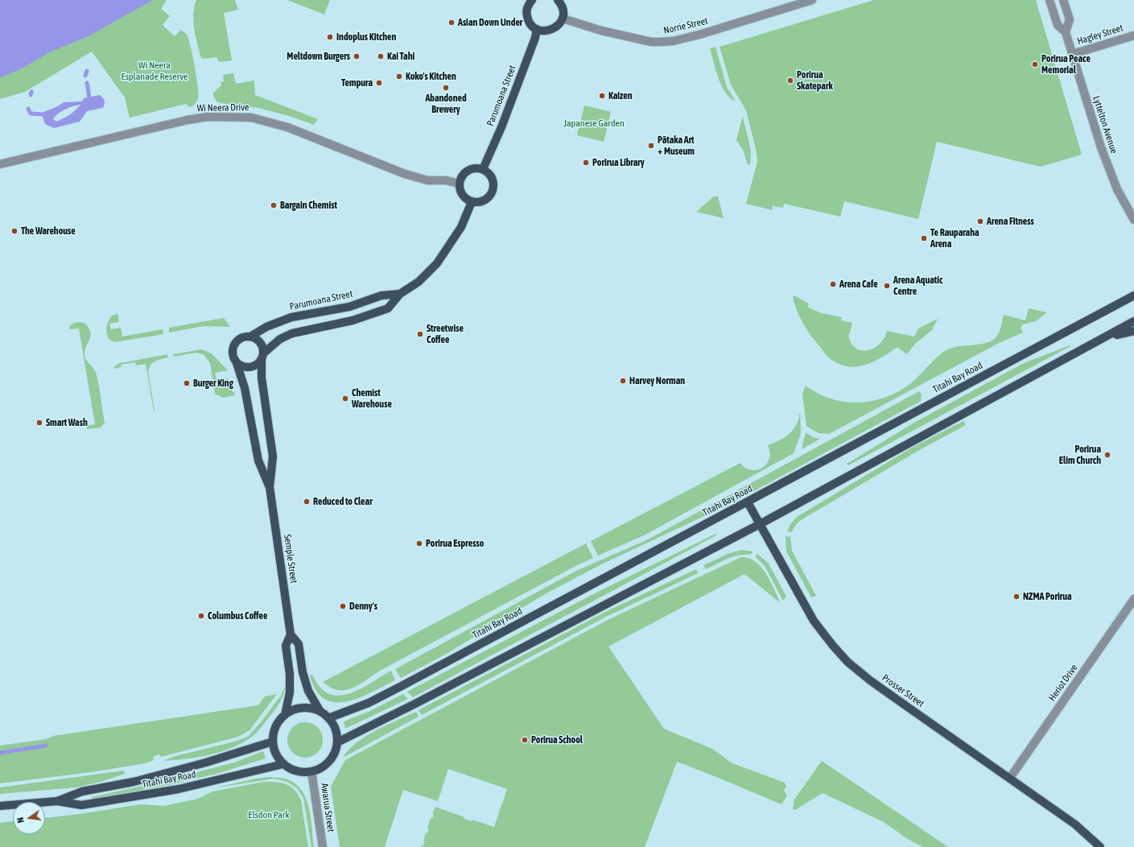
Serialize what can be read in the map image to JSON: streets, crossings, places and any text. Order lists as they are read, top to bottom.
{
  "streets": {
    "main road": [
      "Parumoana Street",
      "Titahi Bay Road",
      "Semple Street",
      "Prosser Street"
    ],
    "street": [
      "Norrie Street",
      "Hagley Street",
      "Wi Neera Drive",
      "Lyttelton Avenue",
      "Heriot Drive",
      "Awarua Street"
    ]
  },
  "crossings": [
    ["Hagley Street", "Lyttelton Avenue"],
    ["Parumoana Street", "Wi Neera Drive"],
    ["Parumoana Street", "Semple Street"],
    ["Titahi Bay Road", "Semple Street"],
    ["Titahi Bay Road", "Prosser Street"],
    ["Titahi Bay Road", "Awarua Street"],
    ["Semple Street", "Awarua Street"],
    ["Heriot Drive", "Prosser Street"]
  ],
  "parks": ["Wi Neera Esplanade Reserve", "Japanese Garden", "Elsdon Park"],
  "places": [
    "Asian Down Under",
    "Indoplus Kitchen",
    "Meltdown Burgers",
    "Kai Tahi",
    "Porirua Peace Memorial",
    "Koko's Kitchen",
    "Porirua Skatepark",
    "Tempura",
    "Abandoned Brewery",
    "Kaizen",
    "Pātaka Art + Museum",
    "Porirua Library",
    "Bargain Chemist",
    "Arena Fitness",
    "The Warehouse",
    "Te Rauparaha Arena",
    "Arena Cafe",
    "Arena Aquatic Centre",
    "Streetwise Coffee",
    "Harvey Norman",
    "Burger King",
    "Chemist Warehouse",
    "Smart Wash",
    "Porirua Elim Church",
    "Reduced to Clear",
    "Porirua Espresso",
    "NZMA Porirua",
    "Denny's",
    "Columbus Coffee",
    "Porirua School"
  ],
  "north": "left"
}
